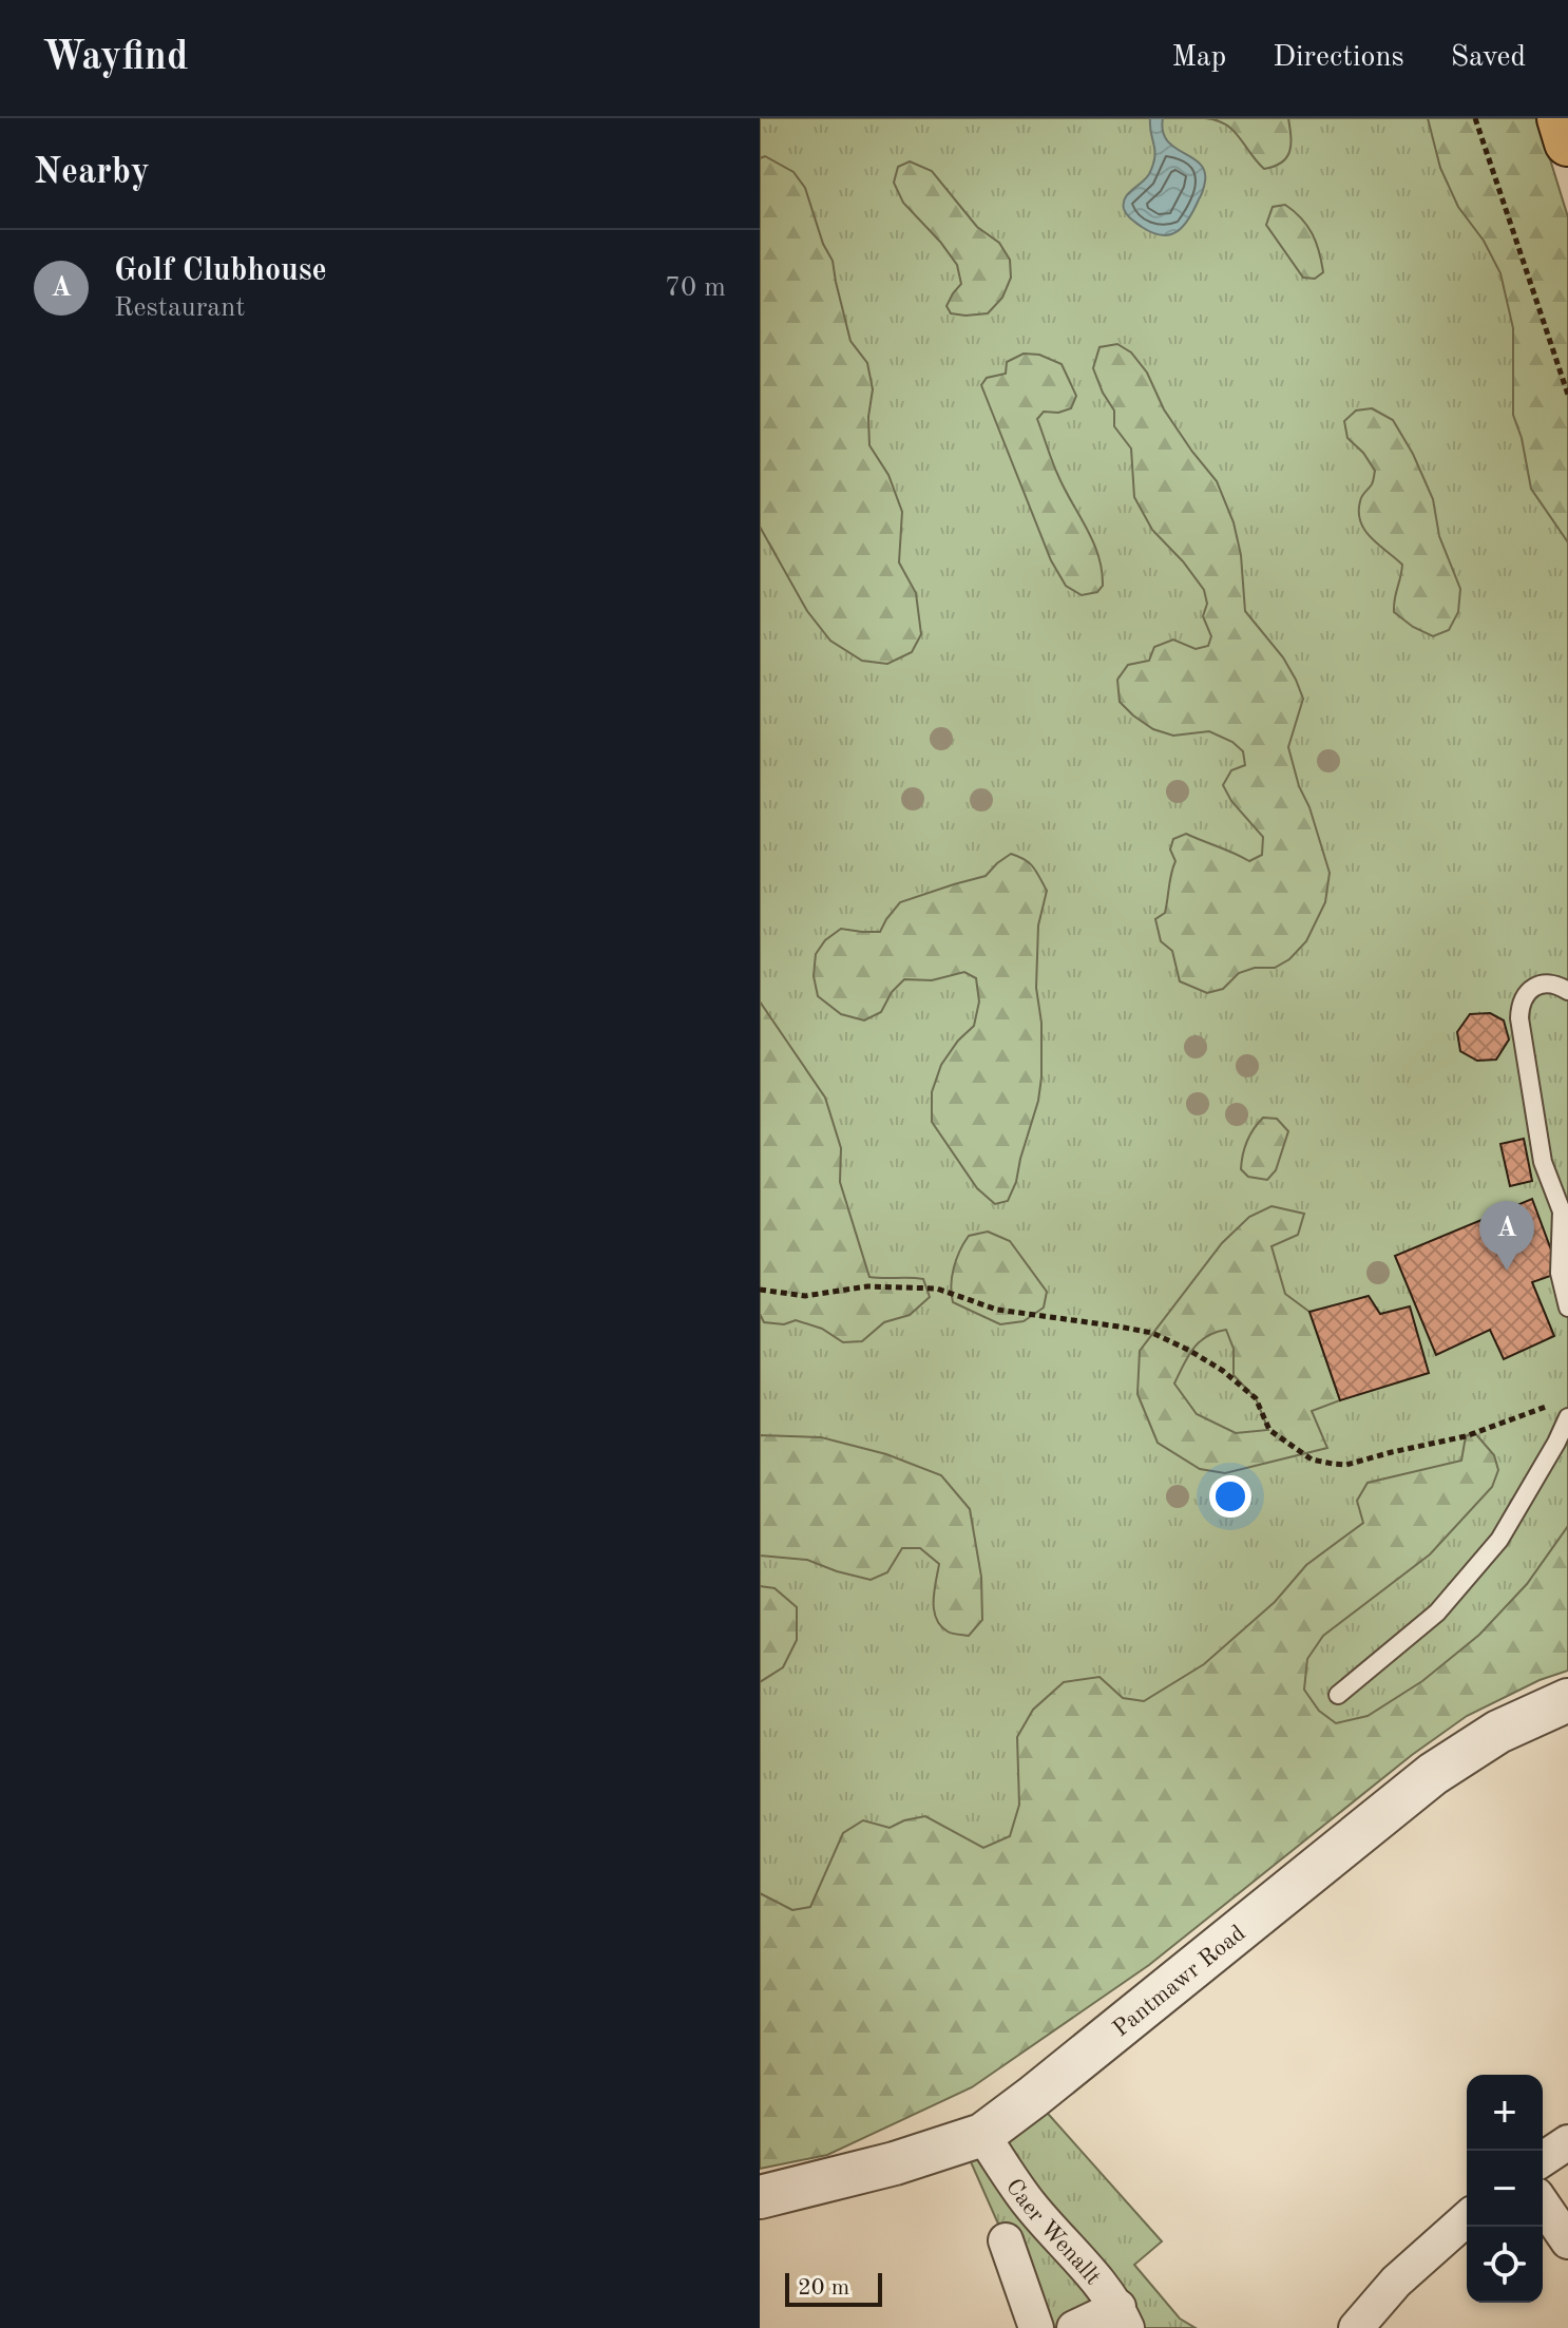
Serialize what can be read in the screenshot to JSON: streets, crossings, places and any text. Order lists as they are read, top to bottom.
{
  "streets": {
    "street": ["Pantmawr Road", "Caer Wenallt"]
  },
  "crossings": [
    ["Pantmawr Road", "Caer Wenallt"]
  ],
  "scale_bar": "20 m",
  "page": {
    "header": "Wayfind",
    "nav": ["Map", "Directions", "Saved"],
    "heading": "Nearby",
    "list": [
      {
        "mark": "A",
        "name": "Golf Clubhouse",
        "note": "Restaurant",
        "value": "70 m"
      }
    ],
    "pins": "A",
    "map_buttons": ["+", "−"],
    "scale": "20 m"
  }
}
